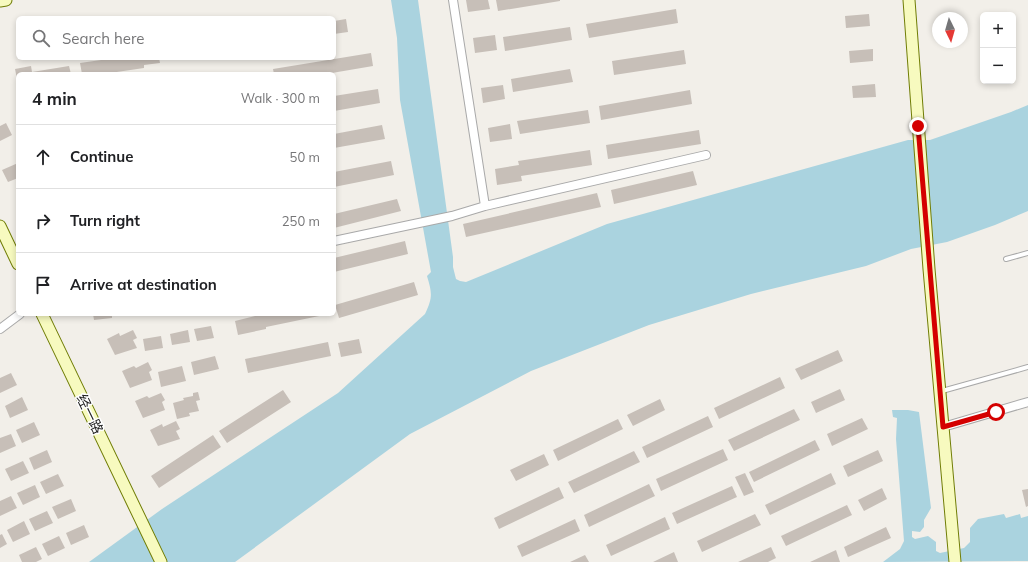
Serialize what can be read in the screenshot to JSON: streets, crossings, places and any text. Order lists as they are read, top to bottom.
{
  "streets": {
    "main road": ["经一路"]
  },
  "north": "bottom",
  "page": {
    "map_buttons": ["+", "−"],
    "search": "Search here",
    "heading": ["4 min", "Walk · 300 m"],
    "list": [
      ["Continue", "50 m"],
      ["Turn right", "250 m"],
      "Arrive at destination"
    ]
  }
}
